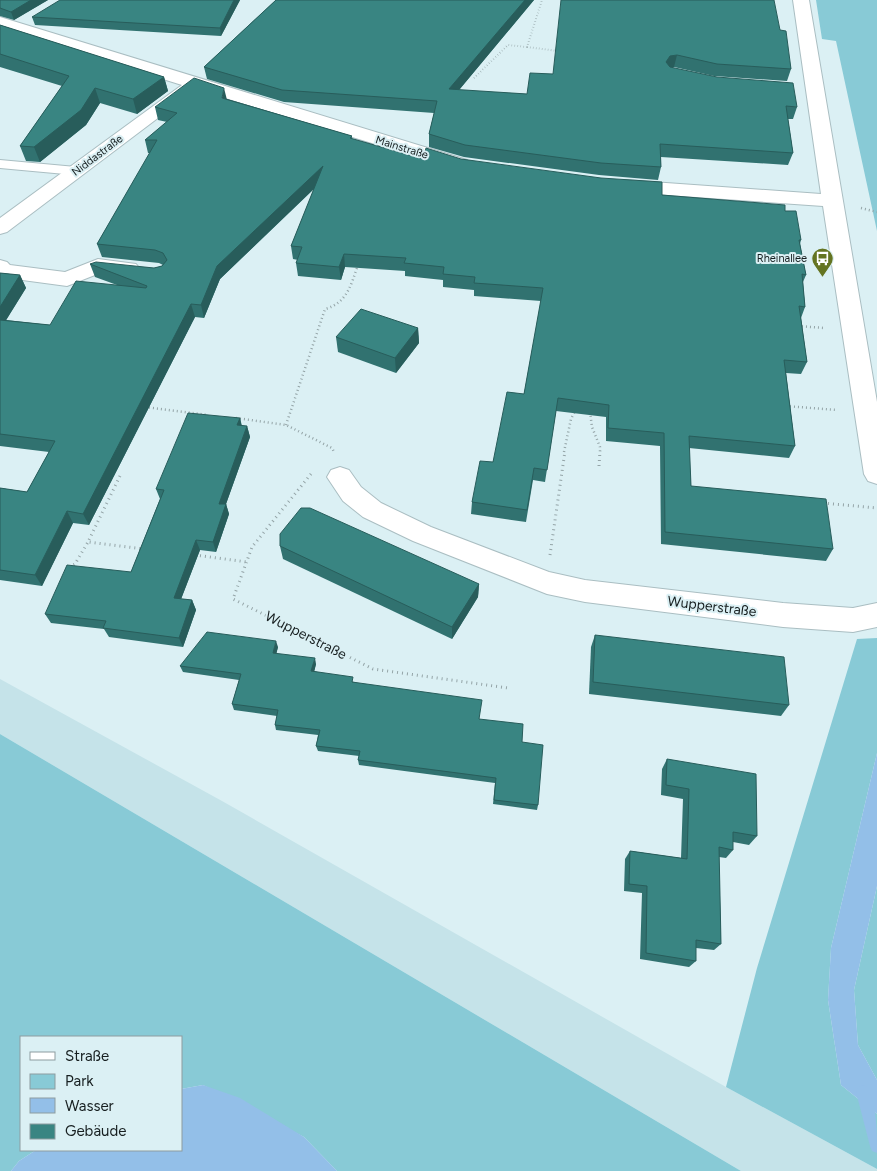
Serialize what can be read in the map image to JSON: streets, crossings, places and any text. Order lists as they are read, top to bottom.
{
  "streets": {
    "street": ["Mainstraße", "Niddastraße", "Wupperstraße"]
  },
  "crossings": [
    ["Mainstraße", "Niddastraße"]
  ],
  "places": {
    "bus stop": ["Rheinallee"]
  },
  "legend": [
    "Straße",
    "Park",
    "Wasser",
    "Gebäude"
  ]
}
